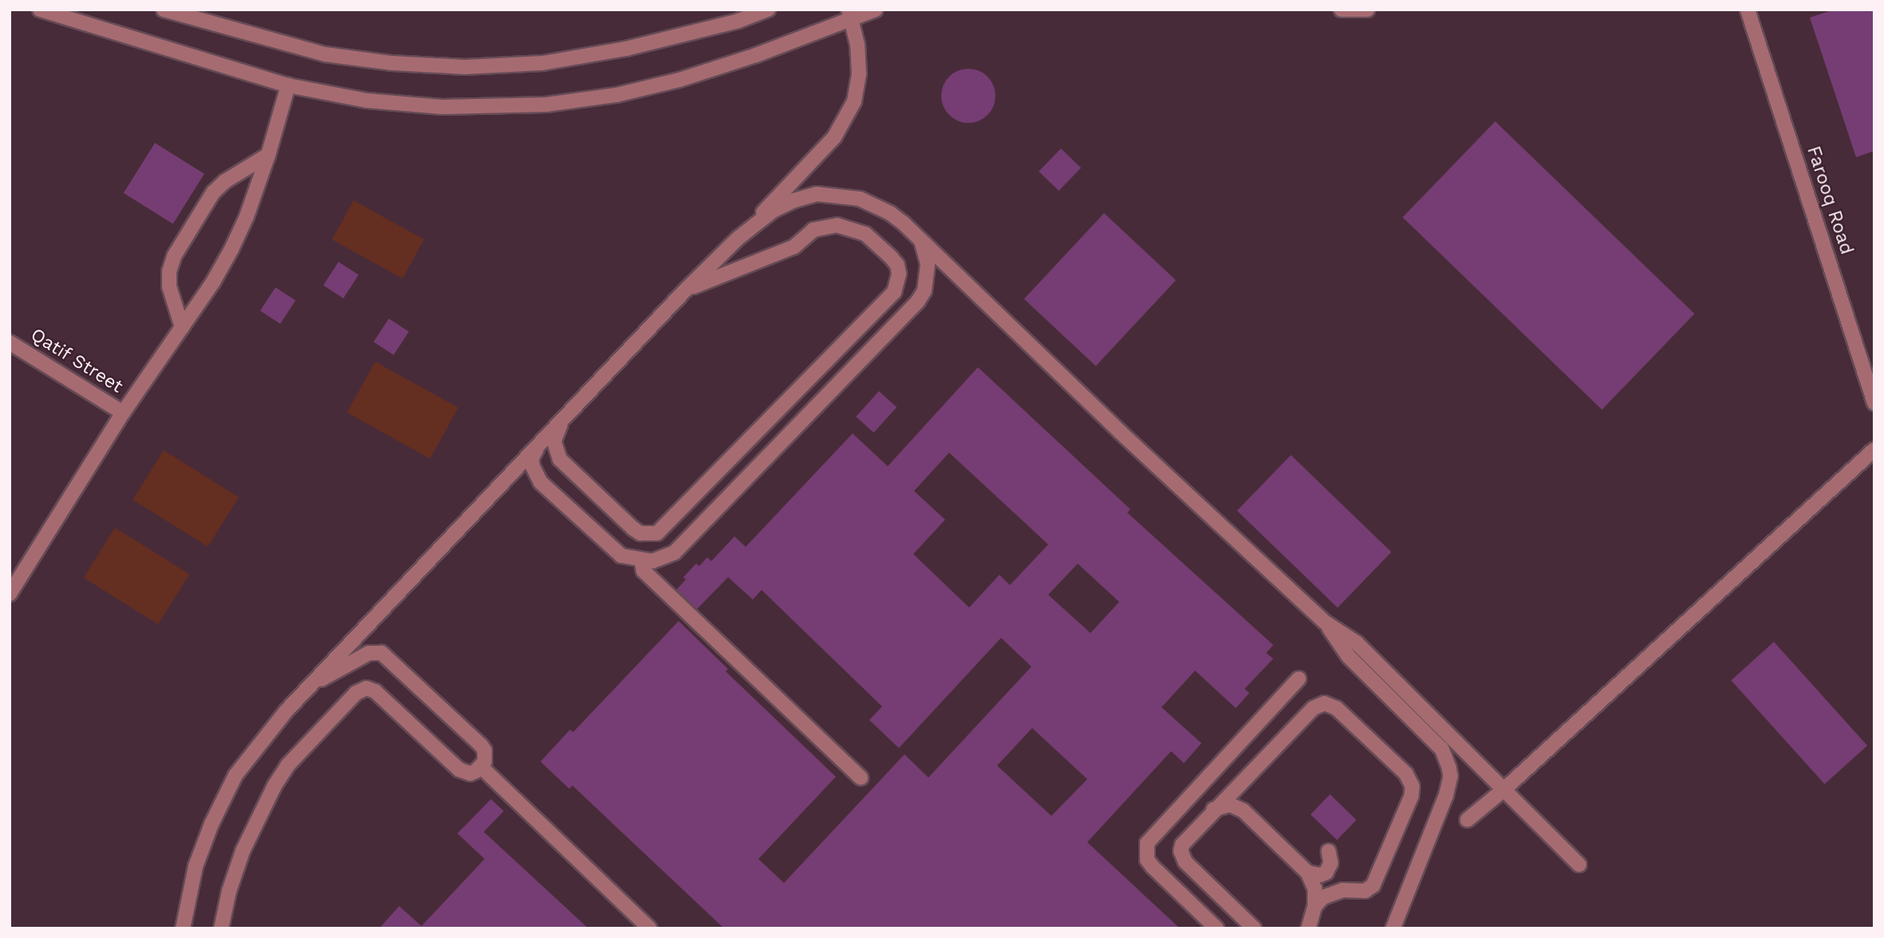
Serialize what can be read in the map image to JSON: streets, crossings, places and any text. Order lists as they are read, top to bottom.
{
  "streets": {
    "street": ["Farooq Road", "Qatif Street"]
  }
}
